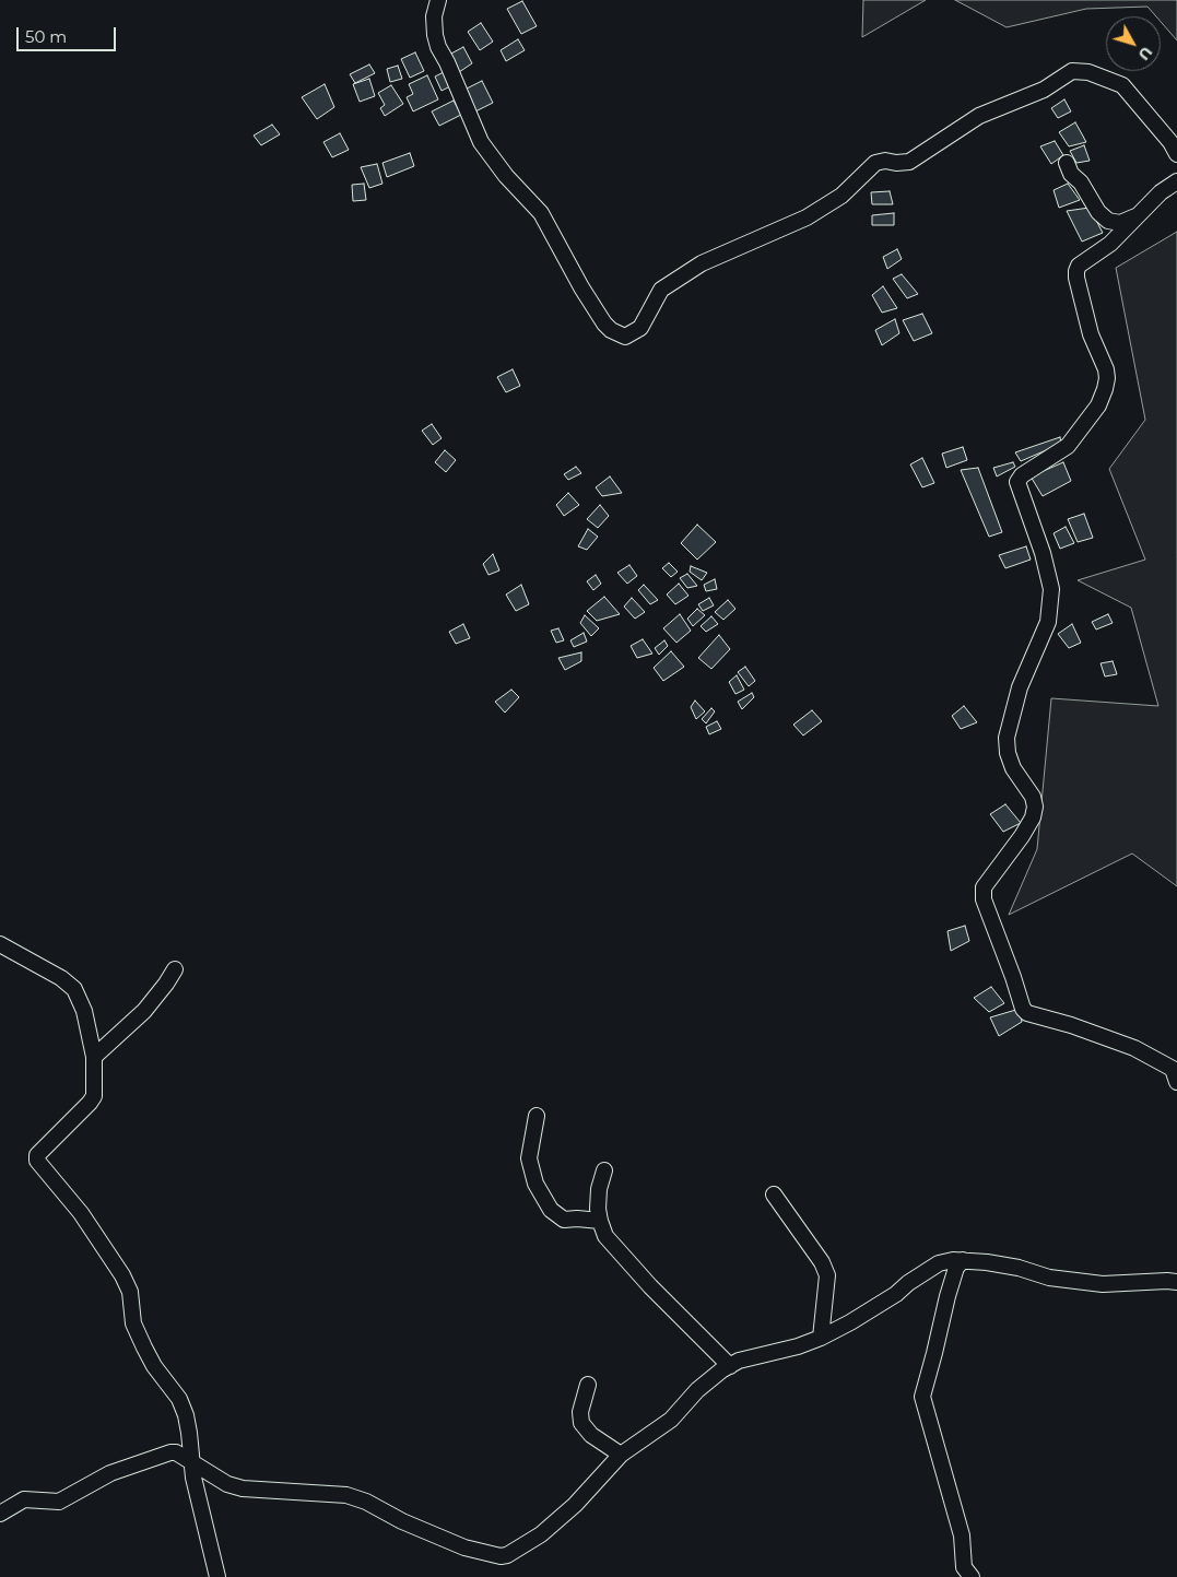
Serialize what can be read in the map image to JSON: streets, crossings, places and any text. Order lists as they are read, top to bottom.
{
  "scale_bar": "50 m",
  "north": "bottom right"
}
